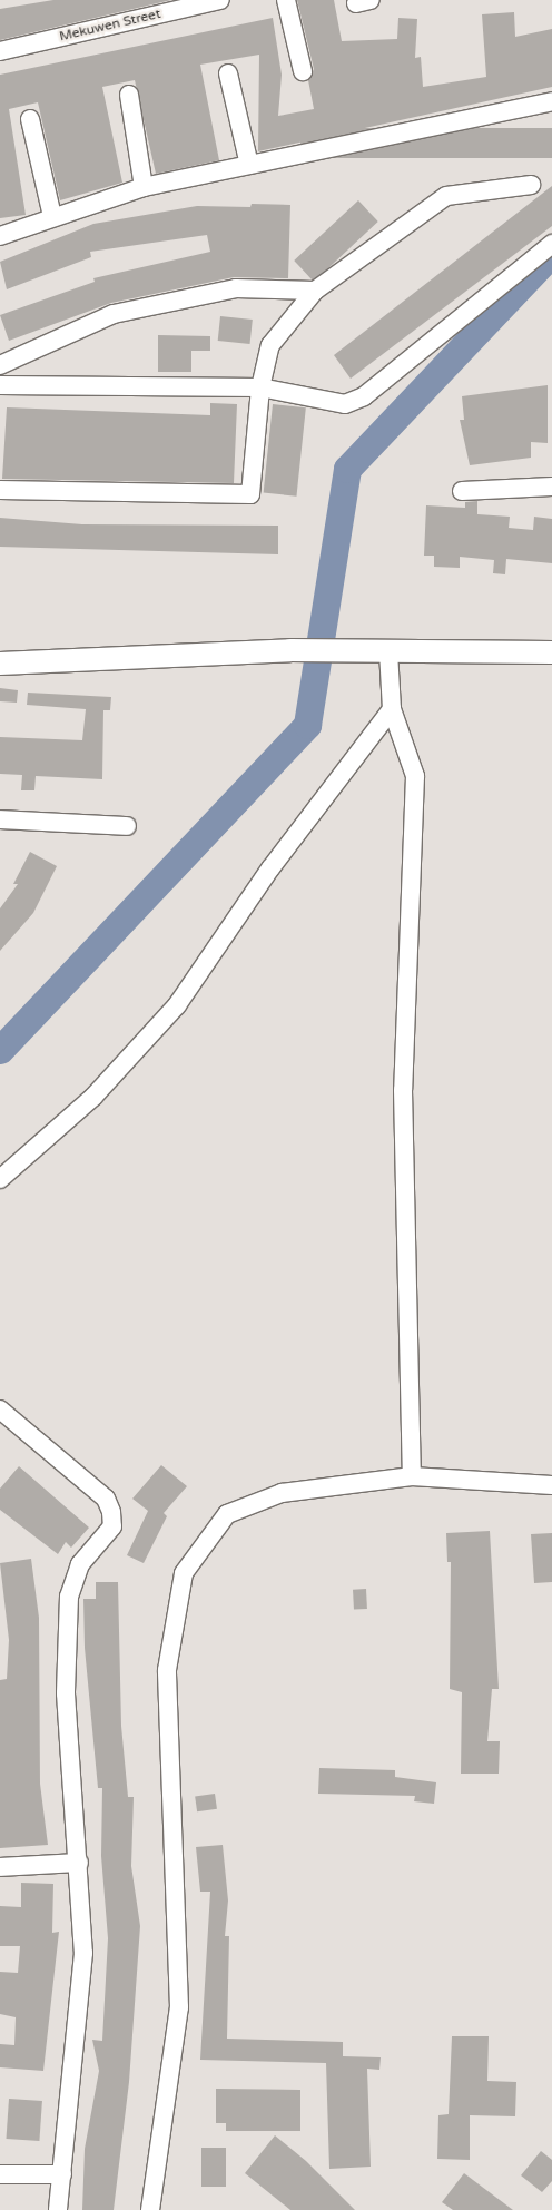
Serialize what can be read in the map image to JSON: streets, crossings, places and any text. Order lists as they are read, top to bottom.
{
  "streets": {
    "street": ["Mekuwen Street"]
  }
}
